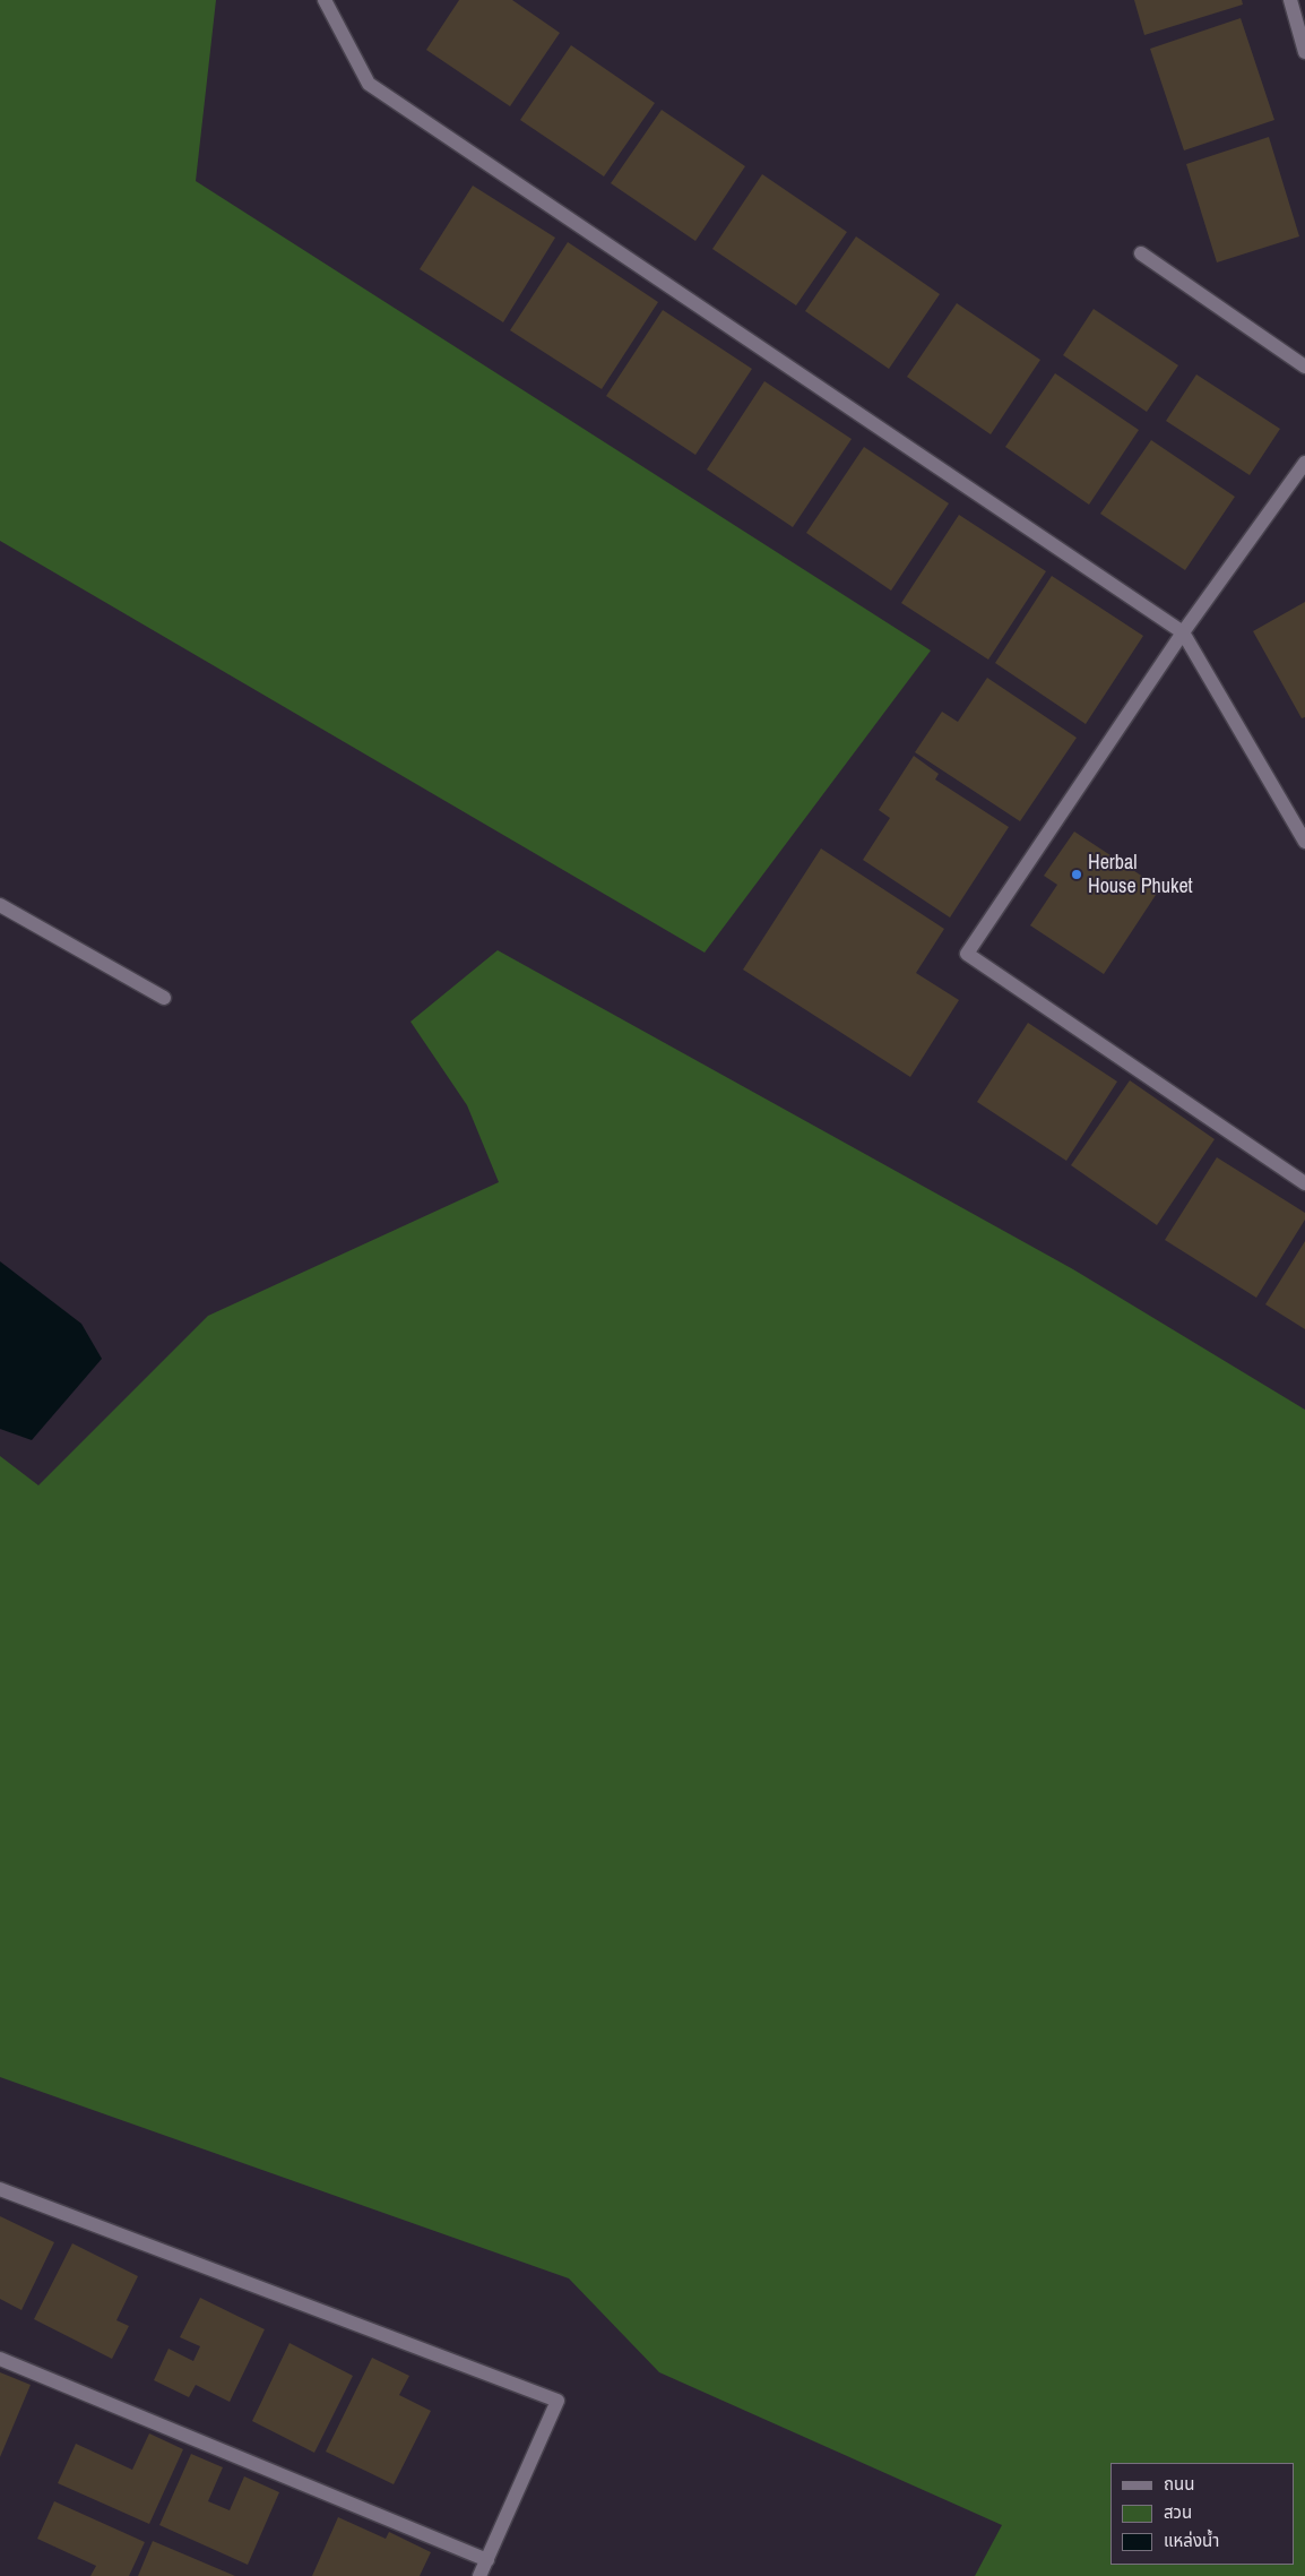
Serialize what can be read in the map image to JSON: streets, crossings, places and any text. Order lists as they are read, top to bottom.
{
  "places": ["Herbal House Phuket"],
  "legend": ["ถนน", "สวน", "แหล่งน้ำ"]
}
